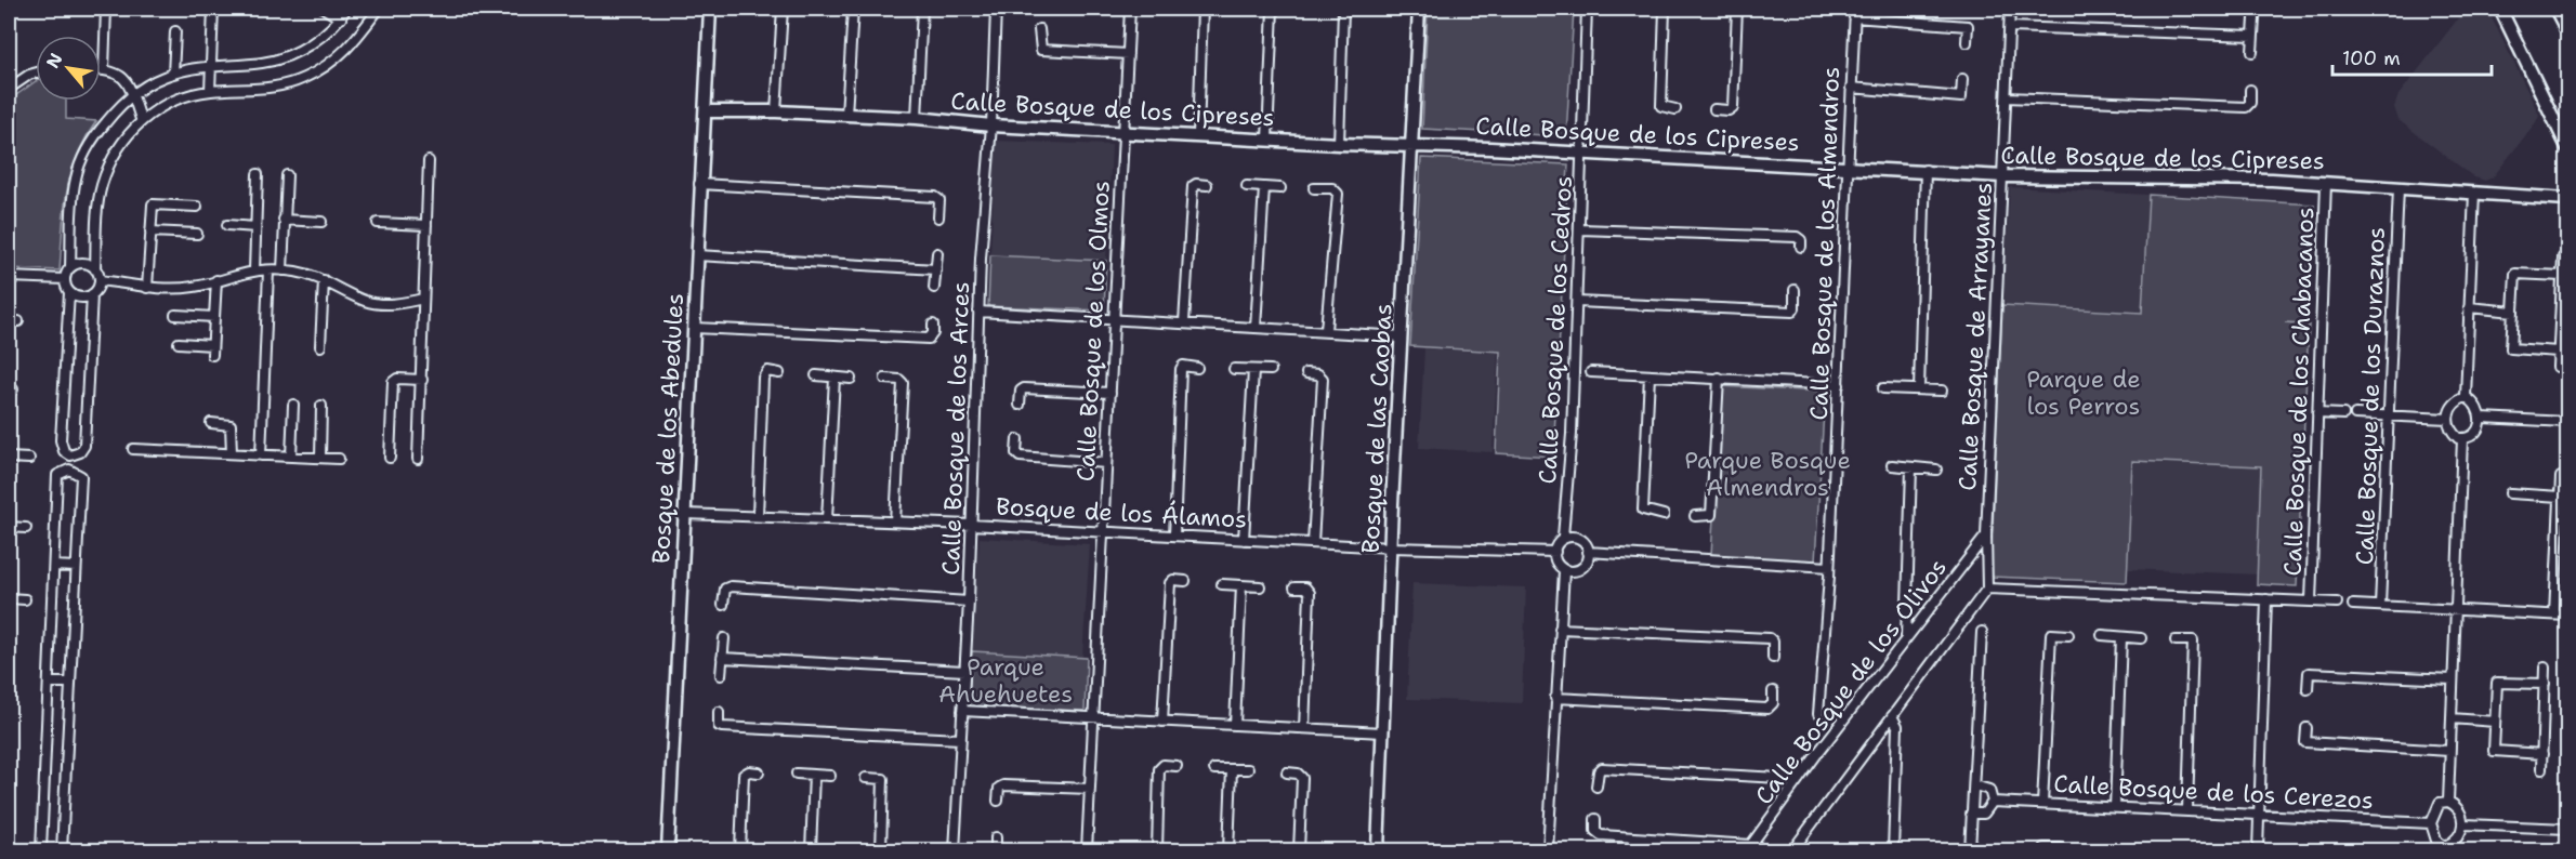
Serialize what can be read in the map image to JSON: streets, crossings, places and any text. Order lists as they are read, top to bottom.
{
  "streets": {
    "street": [
      "Calle Bosque de los Cipreses",
      "Calle Bosque de los Almendros",
      "Calle Bosque de los Cedros",
      "Calle Bosque de los Olmos",
      "Calle Bosque de Arrayanes",
      "Calle Bosque de los Chabacanos",
      "Calle Bosque de los Duraznos",
      "Bosque de los Abedules",
      "Calle Bosque de los Arces",
      "Bosque de las Caobas",
      "Bosque de los Álamos",
      "Calle Bosque de los Olivos",
      "Calle Bosque de los Cerezos"
    ]
  },
  "crossings": [
    ["Calle Bosque de los Cipreses", "Calle Bosque de los Almendros"],
    ["Calle Bosque de los Cipreses", "Calle Bosque de los Cedros"],
    ["Calle Bosque de los Cipreses", "Calle Bosque de los Olmos"],
    ["Calle Bosque de los Cipreses", "Calle Bosque de Arrayanes"],
    ["Calle Bosque de los Cipreses", "Calle Bosque de los Chabacanos"],
    ["Calle Bosque de los Cipreses", "Calle Bosque de los Duraznos"],
    ["Calle Bosque de los Cipreses", "Bosque de los Abedules"],
    ["Calle Bosque de los Cipreses", "Calle Bosque de los Arces"],
    ["Calle Bosque de los Cipreses", "Bosque de las Caobas"],
    ["Calle Bosque de los Cedros", "Bosque de los Álamos"],
    ["Calle Bosque de los Olmos", "Bosque de los Álamos"],
    ["Calle Bosque de Arrayanes", "Calle Bosque de los Olivos"],
    ["Bosque de los Abedules", "Bosque de los Álamos"],
    ["Calle Bosque de los Arces", "Bosque de los Álamos"],
    ["Bosque de las Caobas", "Bosque de los Álamos"]
  ],
  "parks": ["Parque de los Perros", "Parque Bosque Almendros", "Parque Ahuehuetes"],
  "scale_bar": "100 m",
  "north": "top left"
}
